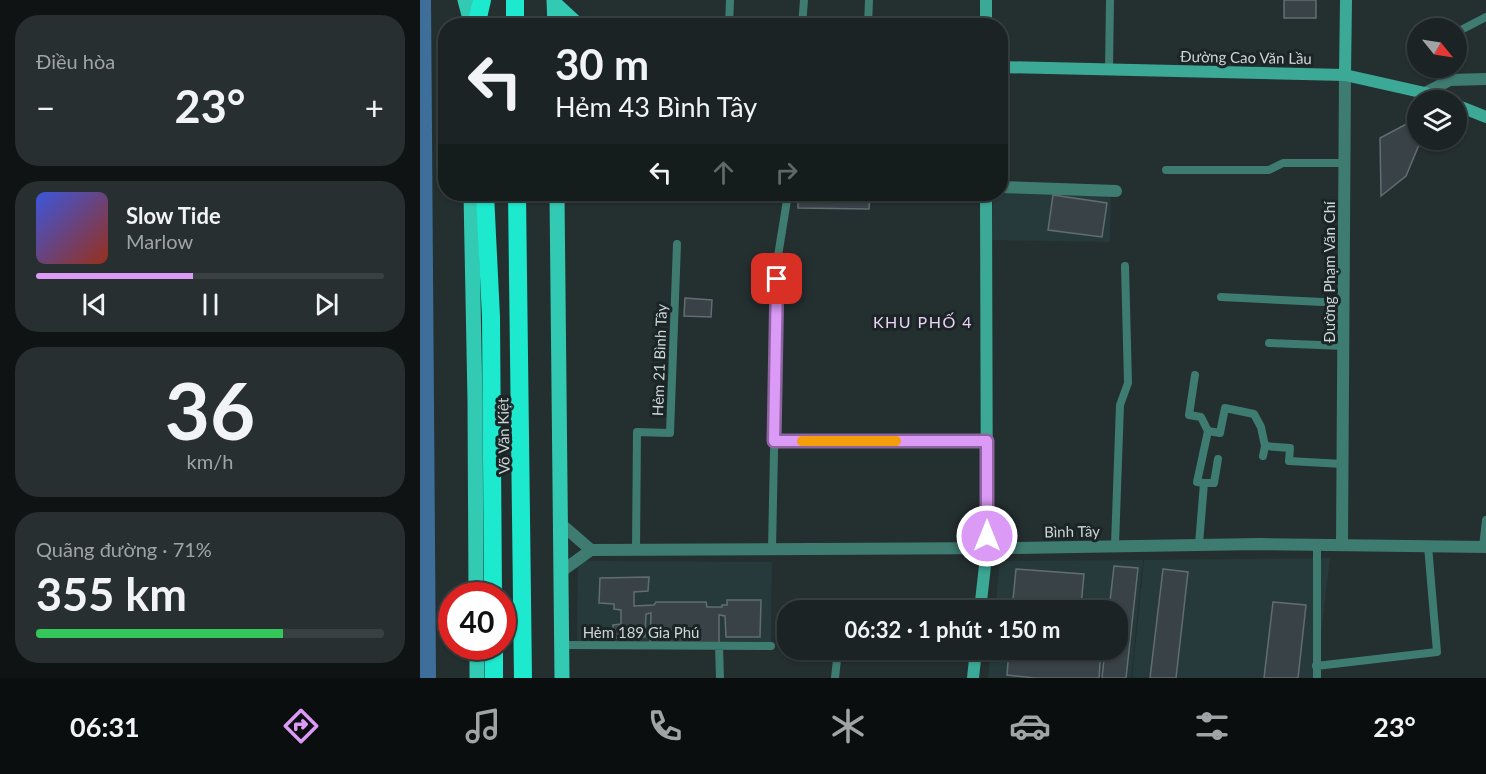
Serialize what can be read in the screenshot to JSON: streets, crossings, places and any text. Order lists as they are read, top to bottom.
{
  "streets": {
    "highway": ["Võ Văn Kiệt"],
    "main road": ["Đường Cao Văn Lầu", "Đường Phạm Văn Chí"],
    "street": ["Bình Tây"],
    "lane": ["Hẻm 21 Bình Tây", "Hẻm 189 Gia Phú"]
  },
  "crossings": [
    ["Đường Cao Văn Lầu", "Đường Phạm Văn Chí"],
    ["Đường Phạm Văn Chí", "Bình Tây"],
    ["Hẻm 21 Bình Tây", "Bình Tây"]
  ],
  "districts": ["KHU PHỐ 4"],
  "north": "bottom right",
  "page": {
    "tile": [
      "Điều hòa",
      ["36", "km/h"],
      ["Quãng đường · 71%", "355 km"]
    ],
    "turn": ["30 m", "Hẻm 43 Bình Tây"],
    "heat": ["−", "23°", "+"],
    "song": ["Slow Tide", "Marlow"],
    "limit": "40",
    "trip": "06:32 · 1 phút · 150 m",
    "tabs": ["06:31", "23°"]
  }
}
